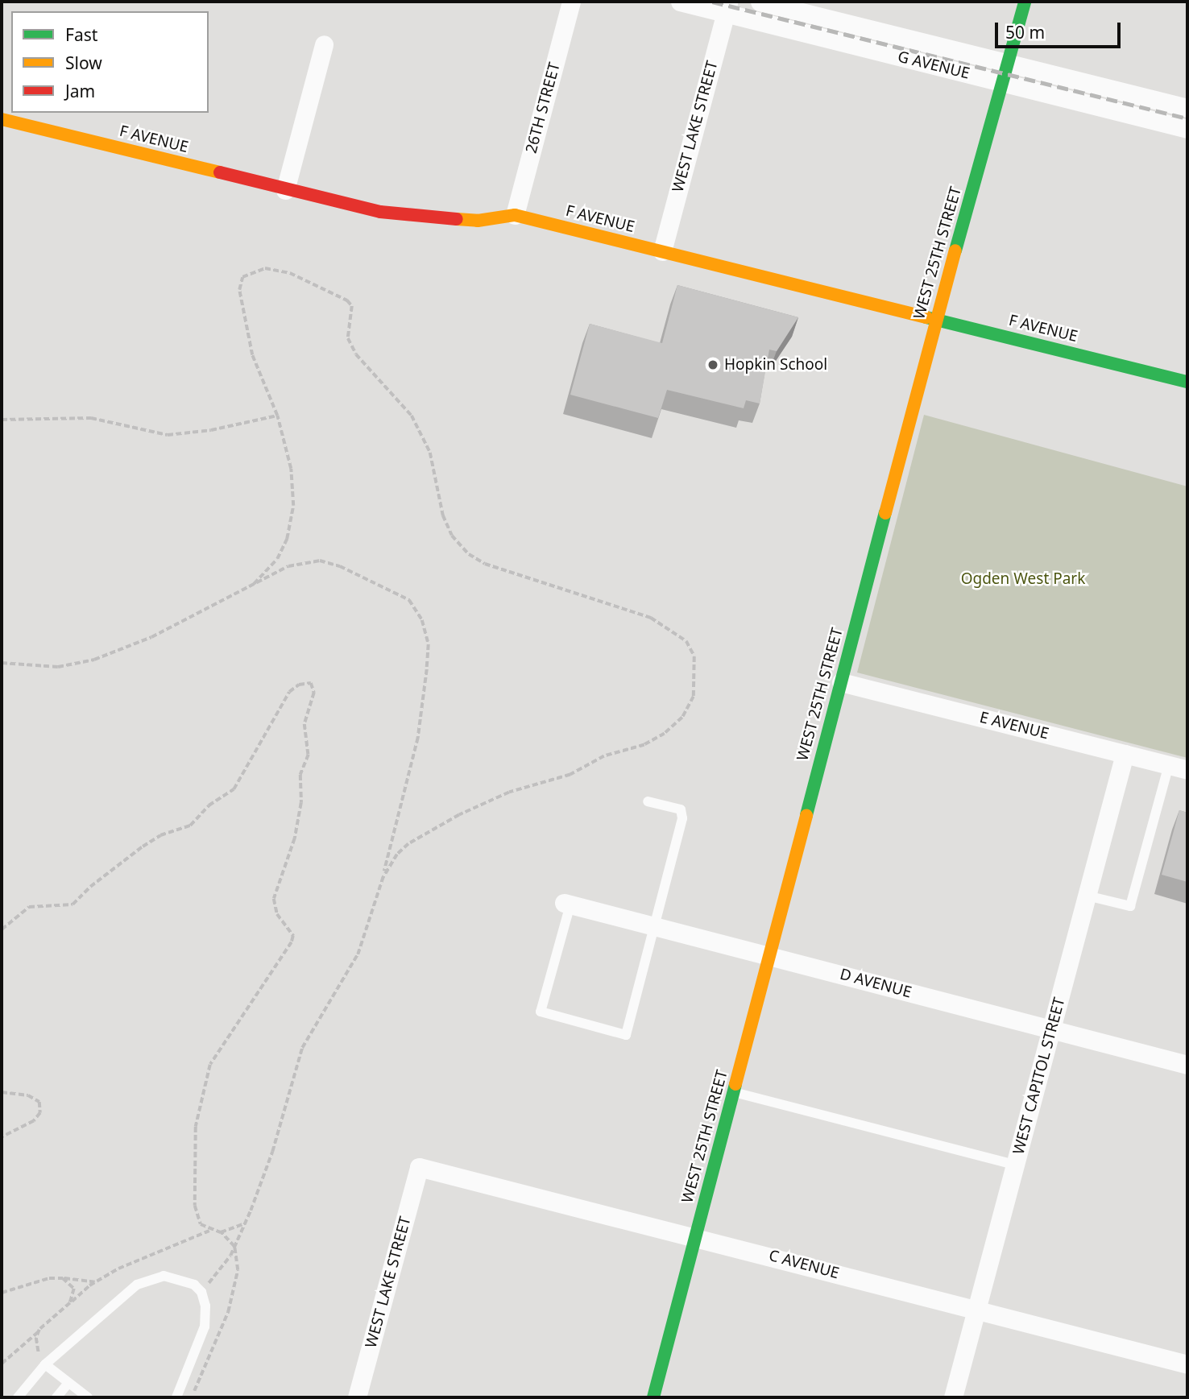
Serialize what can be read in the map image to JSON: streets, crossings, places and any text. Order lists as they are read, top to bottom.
{
  "streets": {
    "street": [
      "G AVENUE",
      "26TH STREET",
      "WEST LAKE STREET",
      "F AVENUE",
      "WEST 25TH STREET",
      "E AVENUE",
      "D AVENUE",
      "WEST CAPITOL STREET",
      "C AVENUE"
    ]
  },
  "crossings": [
    ["G AVENUE", "WEST LAKE STREET"],
    ["G AVENUE", "WEST 25TH STREET"],
    ["26TH STREET", "F AVENUE"],
    ["WEST LAKE STREET", "F AVENUE"],
    ["WEST LAKE STREET", "C AVENUE"],
    ["F AVENUE", "WEST 25TH STREET"],
    ["WEST 25TH STREET", "E AVENUE"],
    ["WEST 25TH STREET", "D AVENUE"],
    ["WEST 25TH STREET", "C AVENUE"],
    ["E AVENUE", "WEST CAPITOL STREET"],
    ["D AVENUE", "WEST CAPITOL STREET"],
    ["WEST CAPITOL STREET", "C AVENUE"]
  ],
  "parks": ["Ogden West Park"],
  "places": ["Hopkin School"],
  "legend": ["Fast", "Slow", "Jam"],
  "scale_bar": "50 m"
}
